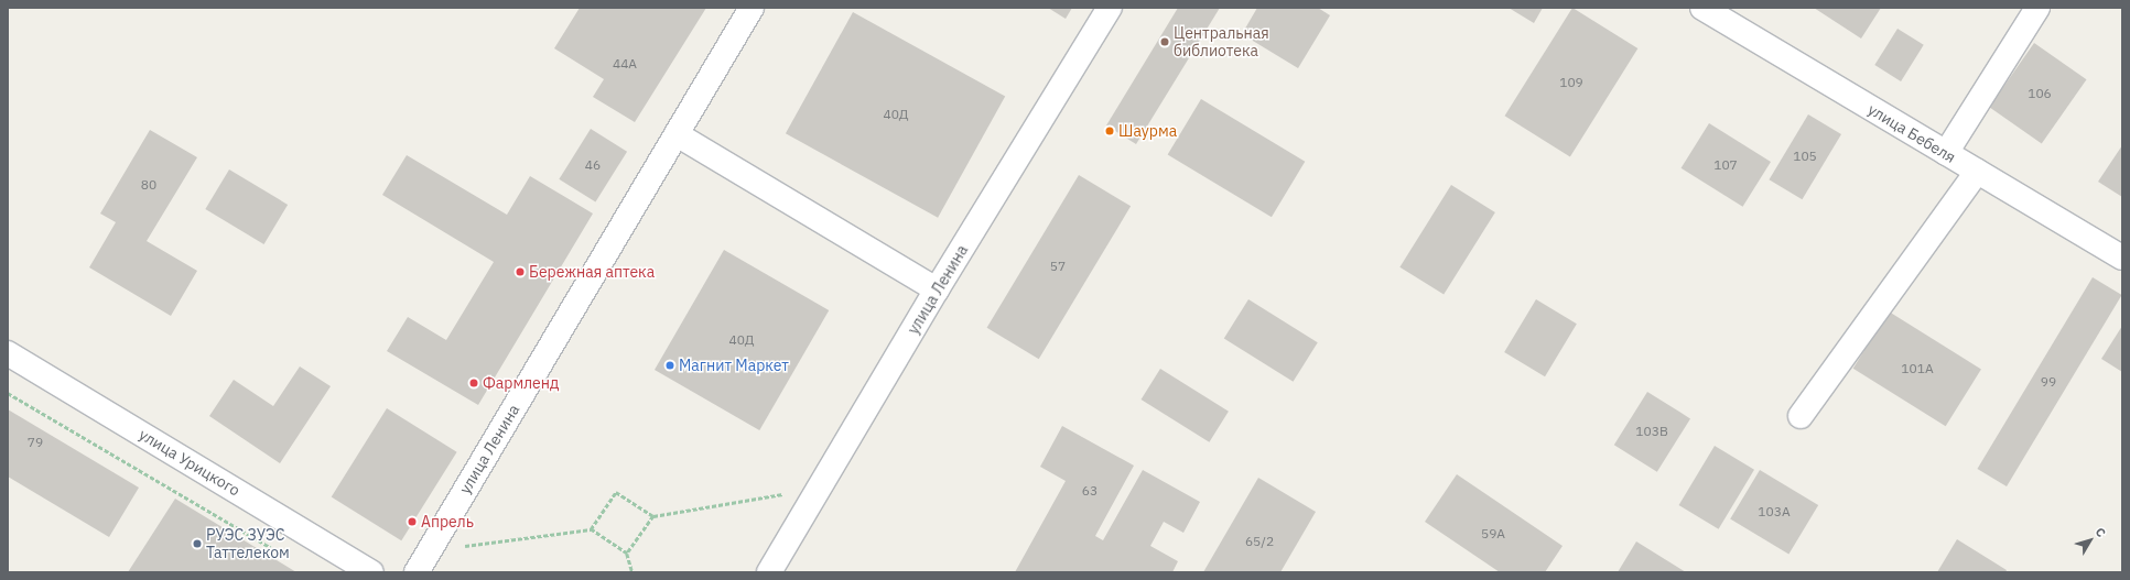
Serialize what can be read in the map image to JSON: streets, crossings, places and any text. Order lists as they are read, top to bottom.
{
  "streets": {
    "street": ["улица Бебеля", "улица Ленина", "улица Урицкого"]
  },
  "places": [
    "Центральная библиотека",
    "Шаурма",
    "Бережная аптека",
    "Магнит Маркет",
    "Фармленд",
    "Апрель",
    "РУЭС ЗУЭС Таттелеком"
  ],
  "house_numbers": [
    "44А",
    "109",
    "106",
    "40Д",
    "105",
    "46",
    "107",
    "80",
    "57",
    "40Д",
    "101А",
    "99",
    "103В",
    "79",
    "63",
    "103А",
    "59А",
    "65/2"
  ],
  "north": "top right"
}
